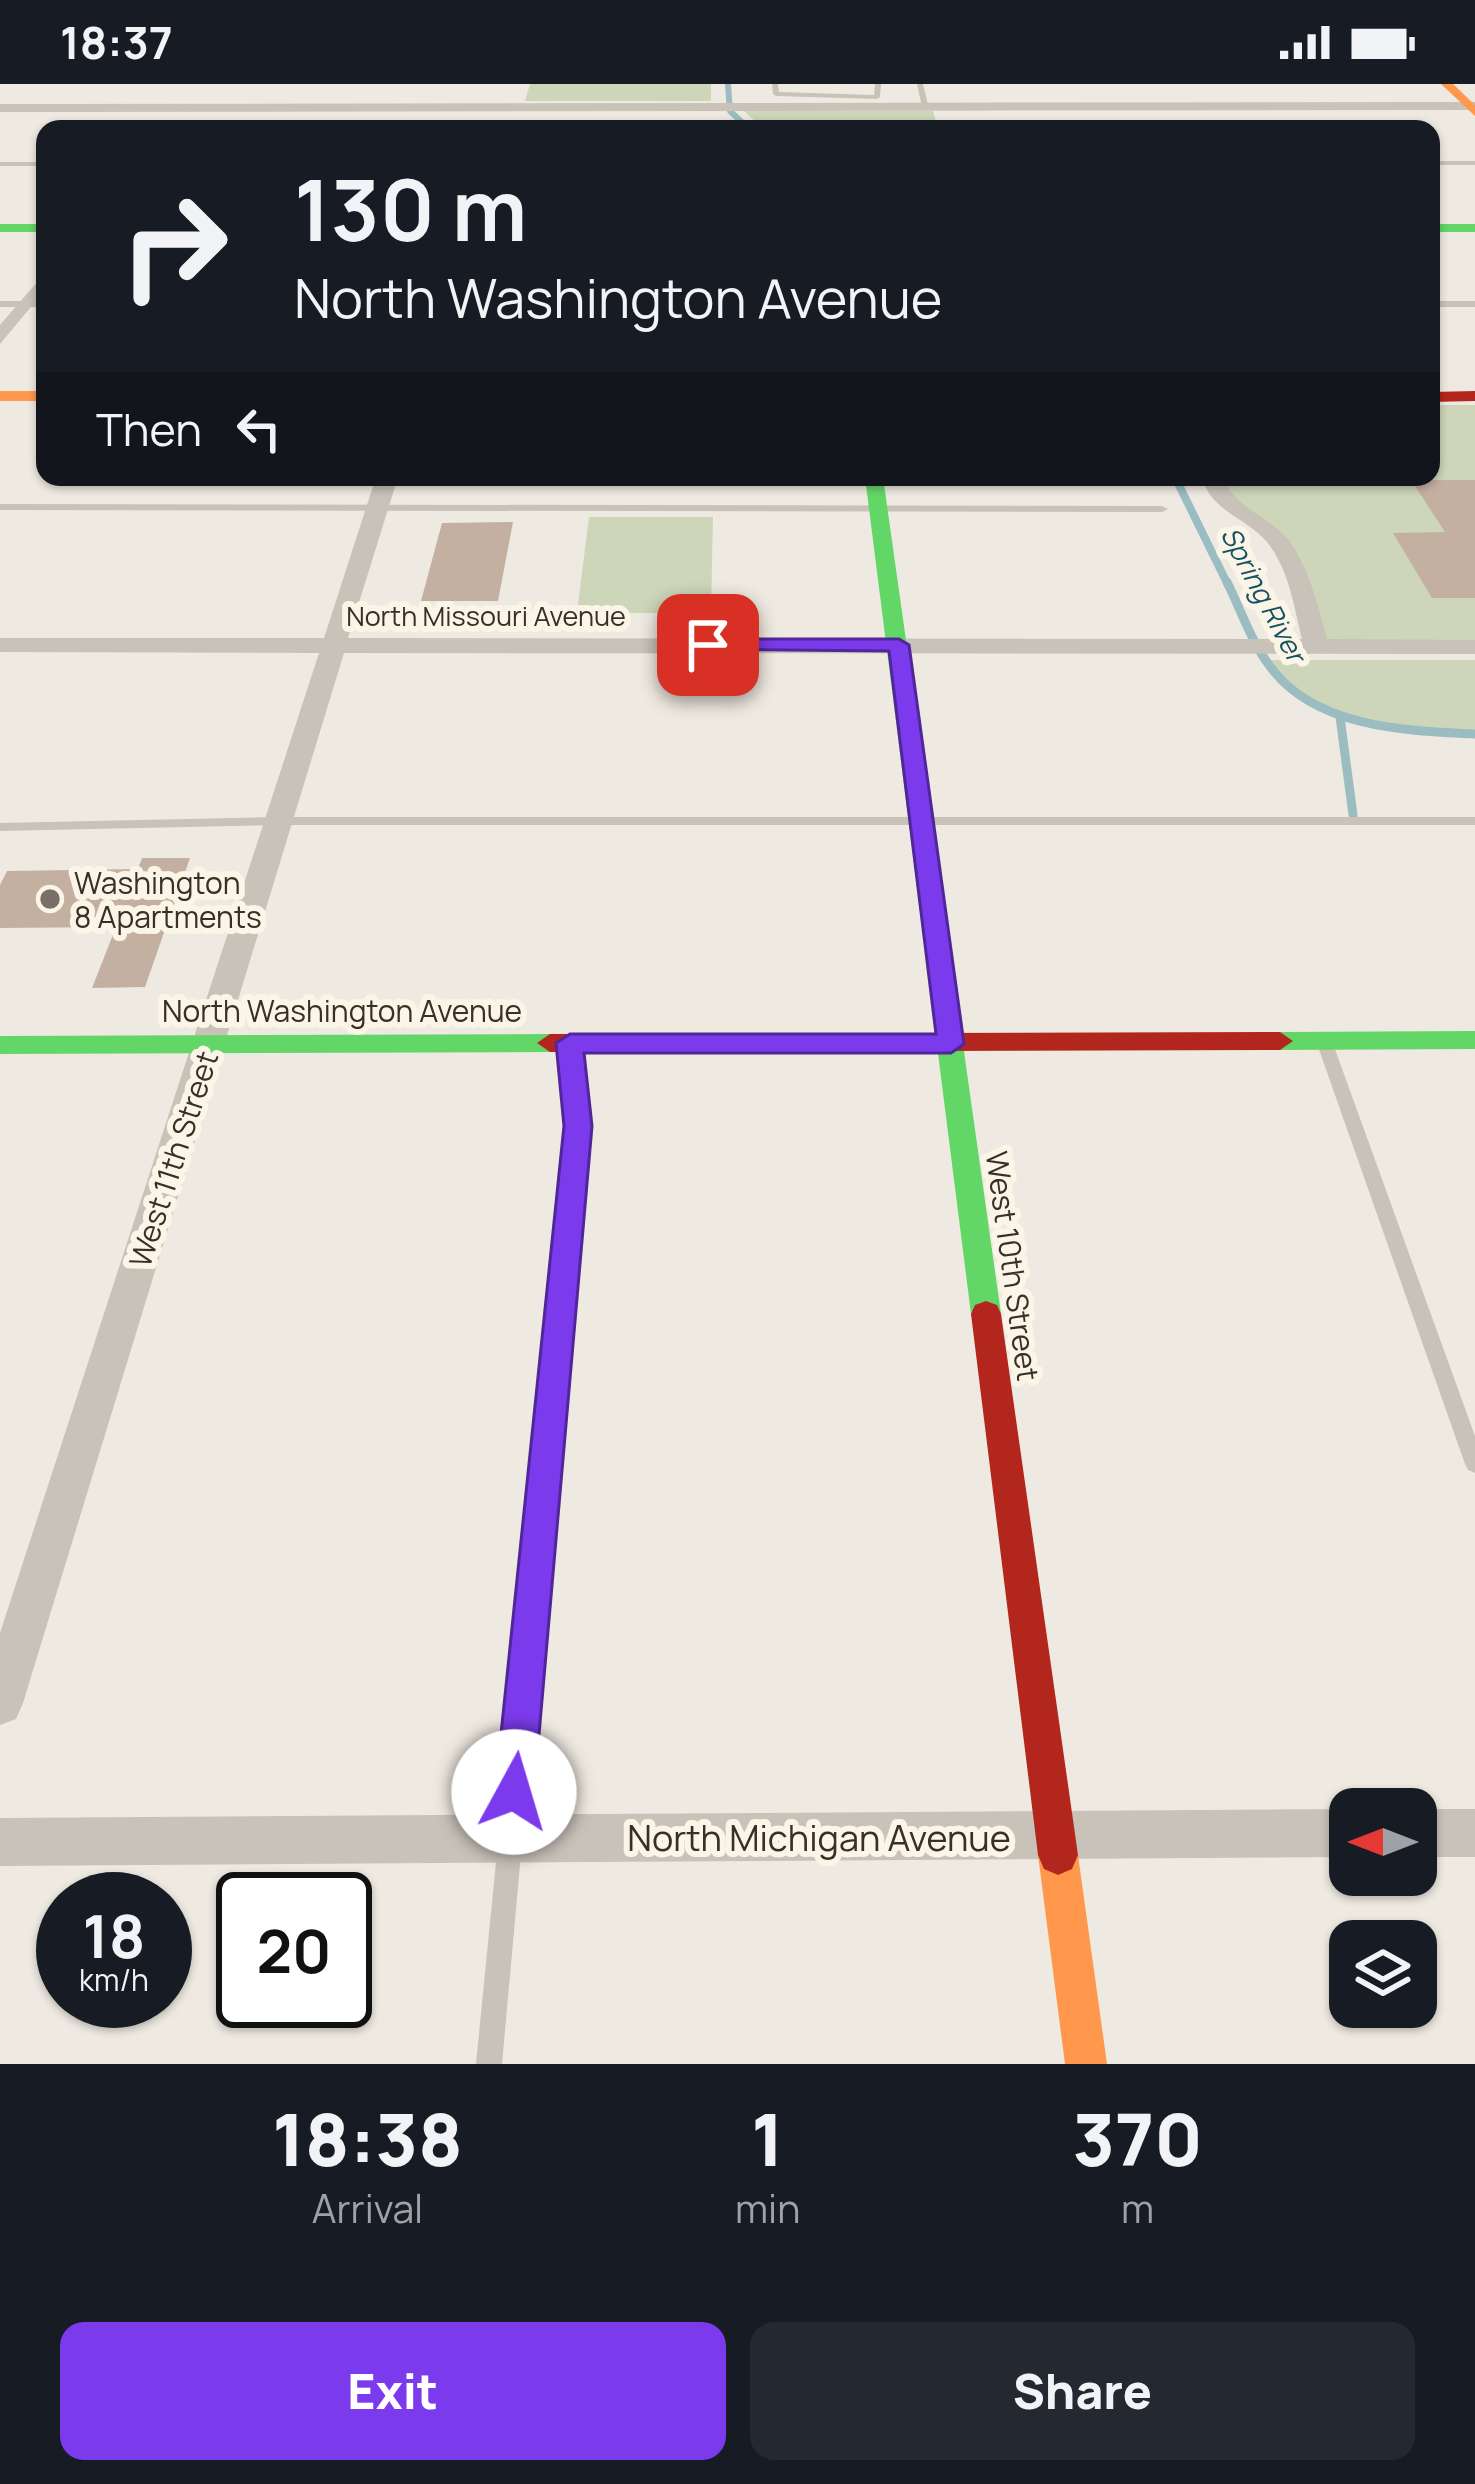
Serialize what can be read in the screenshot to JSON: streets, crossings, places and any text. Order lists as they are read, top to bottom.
{
  "streets": {
    "street": [
      "North Missouri Avenue",
      "North Washington Avenue",
      "West 11th Street",
      "West 10th Street",
      "North Michigan Avenue"
    ]
  },
  "crossings": [
    ["North Missouri Avenue", "West 11th Street"],
    ["North Missouri Avenue", "West 10th Street"],
    ["North Washington Avenue", "West 11th Street"],
    ["North Washington Avenue", "West 10th Street"],
    ["West 10th Street", "North Michigan Avenue"]
  ],
  "water": ["Spring River"],
  "places": ["Washington 8 Apartments"],
  "north": "left",
  "page": {
    "status": "18:37",
    "turn": ["130 m", "North Washington Avenue"],
    "then": "Then",
    "speed": "18 km/h",
    "limit": "20",
    "eta": [
      "18:38",
      "Arrival",
      "1",
      "min",
      "370",
      "m"
    ],
    "buttons": ["Exit", "Share"]
  }
}
